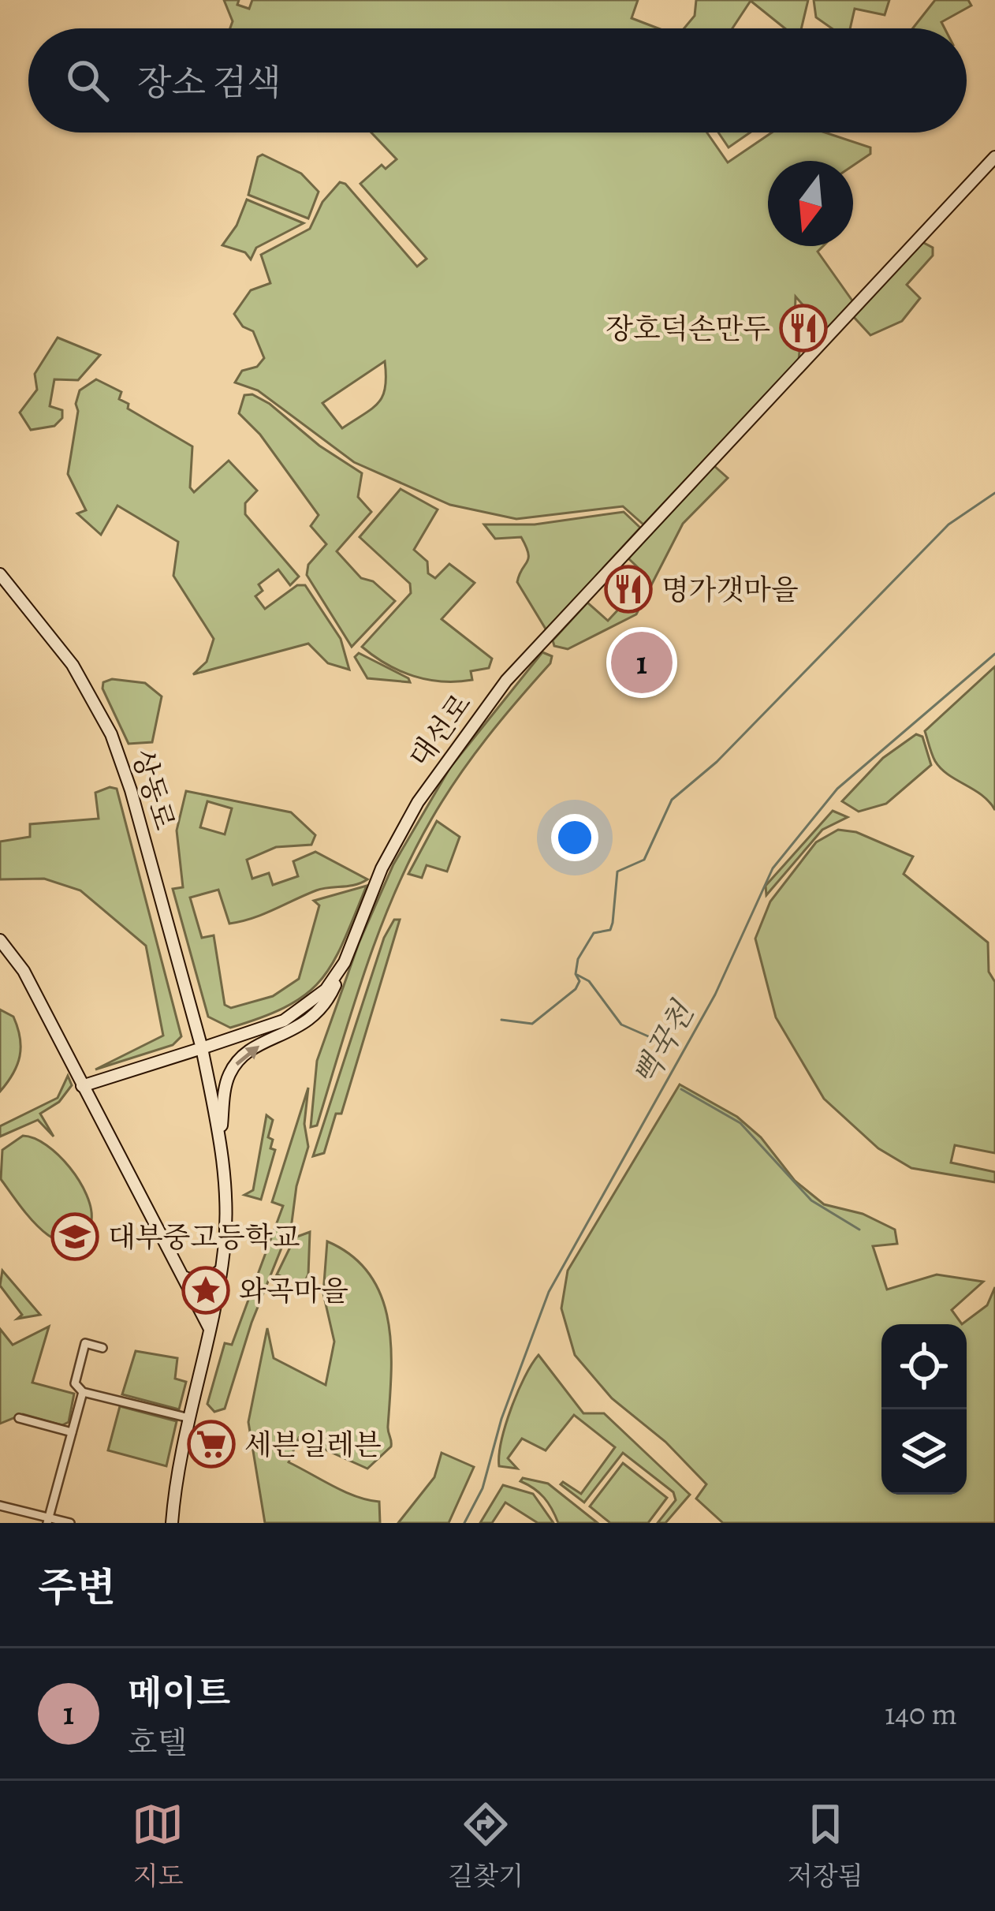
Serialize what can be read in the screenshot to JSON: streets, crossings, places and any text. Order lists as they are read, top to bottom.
{
  "streets": {
    "street": ["대선로", "상동로"]
  },
  "crossings": [
    ["대선로", "상동로"]
  ],
  "water": ["뻑꾹천"],
  "places": {
    "restaurant": ["장호덕손만두", "명가갯마을"],
    "school or university": ["대부중고등학교"],
    "place": ["와곡마을"],
    "supermarket": ["세븐일레븐"]
  },
  "north": "bottom",
  "page": {
    "search": "장소 검색",
    "pins": "1",
    "heading": "주변",
    "list": [
      {
        "mark": "1",
        "name": "메이트",
        "note": "호텔",
        "value": "140 m"
      }
    ],
    "nav": ["지도", "길찾기", "저장됨"]
  }
}
